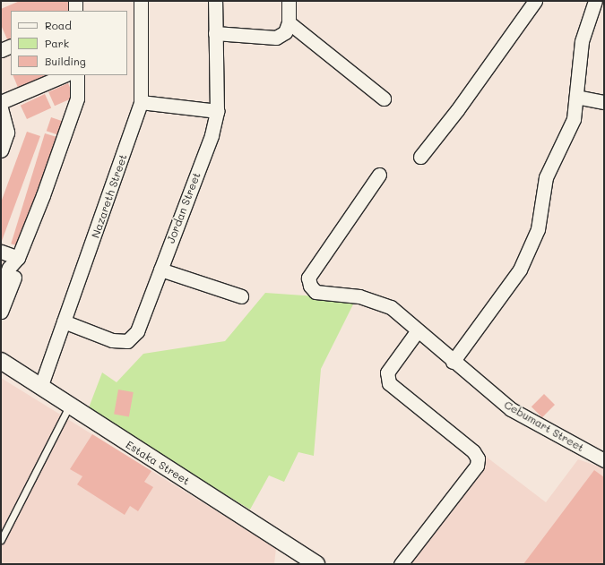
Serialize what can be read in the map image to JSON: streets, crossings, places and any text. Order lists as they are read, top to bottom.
{
  "streets": {
    "street": [
      "Nazareth Street",
      "Jordan Street",
      "Cebumart Street",
      "Estaka Street"
    ]
  },
  "crossings": [
    ["Nazareth Street", "Jordan Street"],
    ["Nazareth Street", "Estaka Street"]
  ],
  "legend": ["Road", "Park", "Building"]
}
